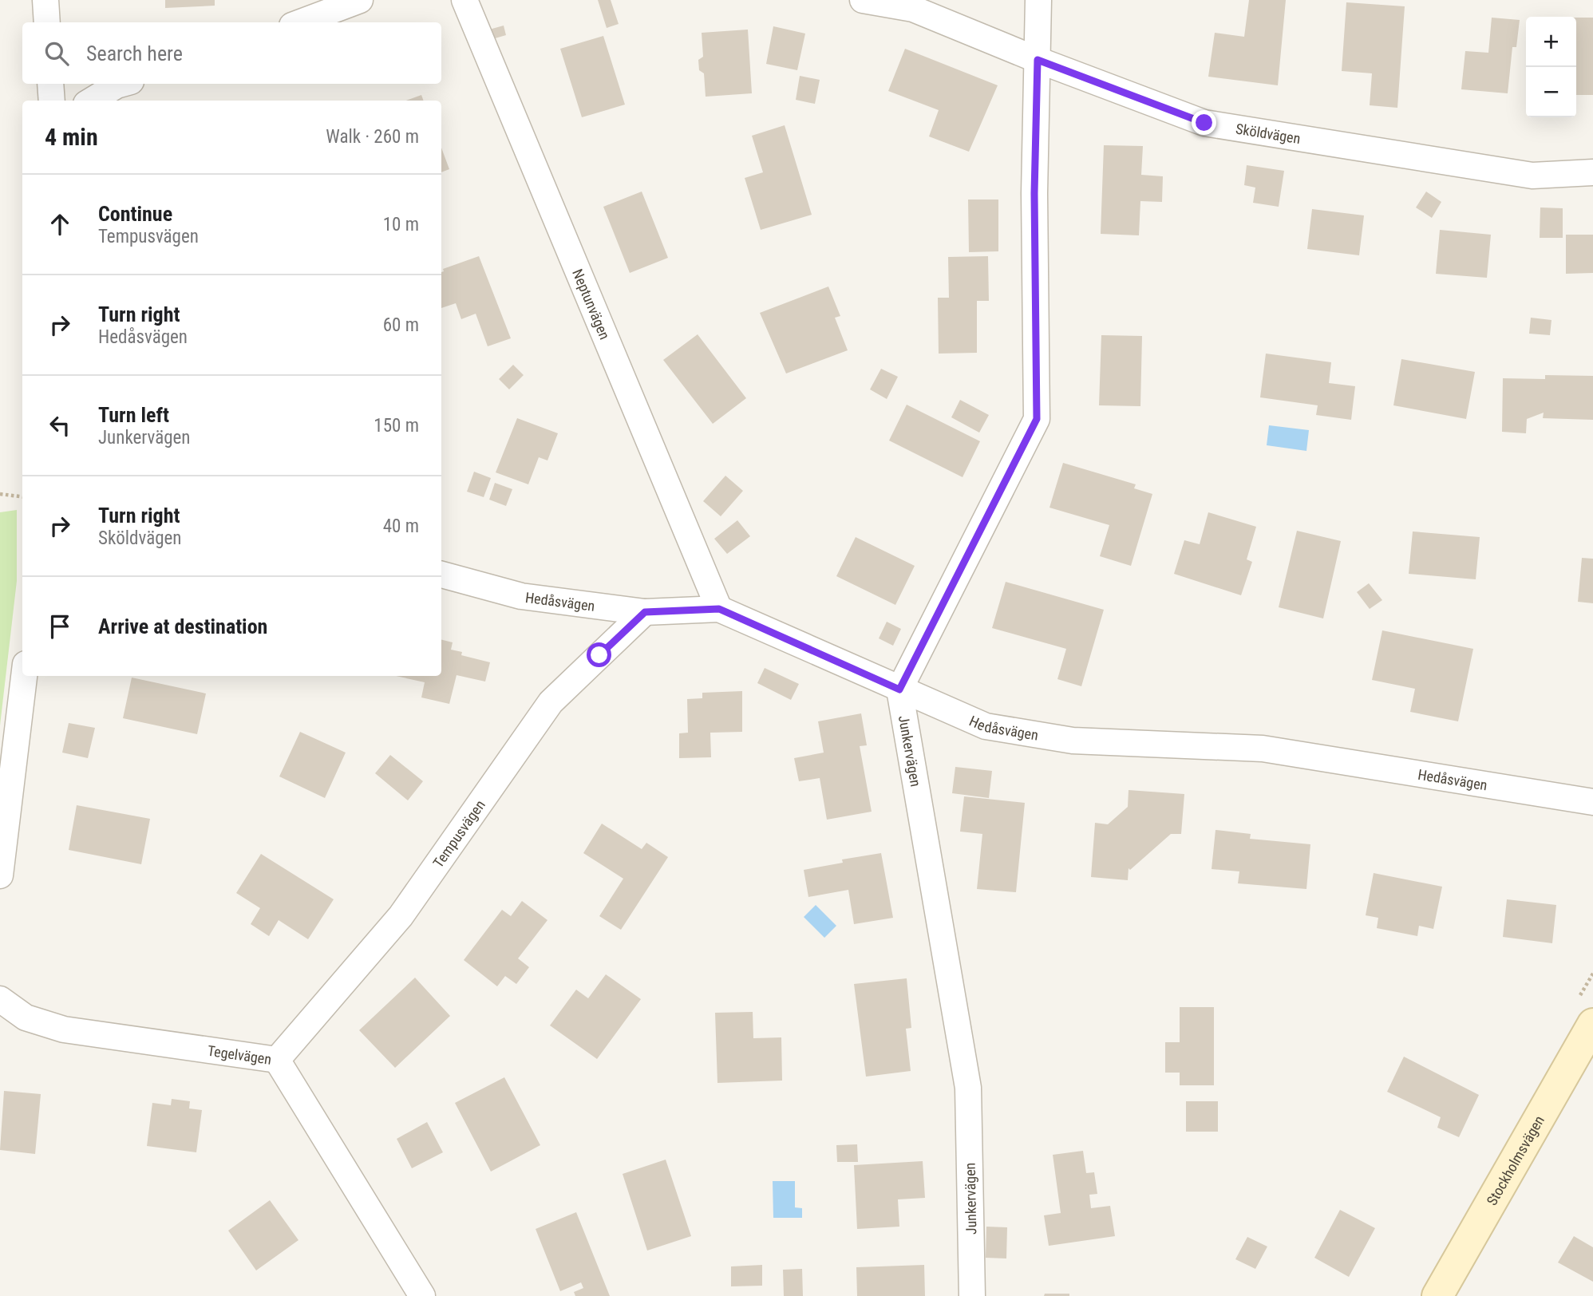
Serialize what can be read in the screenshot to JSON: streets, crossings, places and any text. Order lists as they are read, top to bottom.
{
  "streets": {
    "main road": ["Stockholmsvägen"],
    "street": [
      "Sköldvägen",
      "Neptunvägen",
      "Hedåsvägen",
      "Junkervägen",
      "Tempusvägen",
      "Tegelvägen"
    ]
  },
  "crossings": [
    ["Neptunvägen", "Hedåsvägen"],
    ["Hedåsvägen", "Junkervägen"],
    ["Hedåsvägen", "Tempusvägen"],
    ["Tempusvägen", "Tegelvägen"]
  ],
  "page": {
    "map_buttons": ["+", "−"],
    "search": "Search here",
    "heading": ["4 min", "Walk · 260 m"],
    "list": [
      ["Continue", "Tempusvägen", "10 m"],
      ["Turn right", "Hedåsvägen", "60 m"],
      ["Turn left", "Junkervägen", "150 m"],
      ["Turn right", "Sköldvägen", "40 m"],
      "Arrive at destination"
    ]
  }
}
